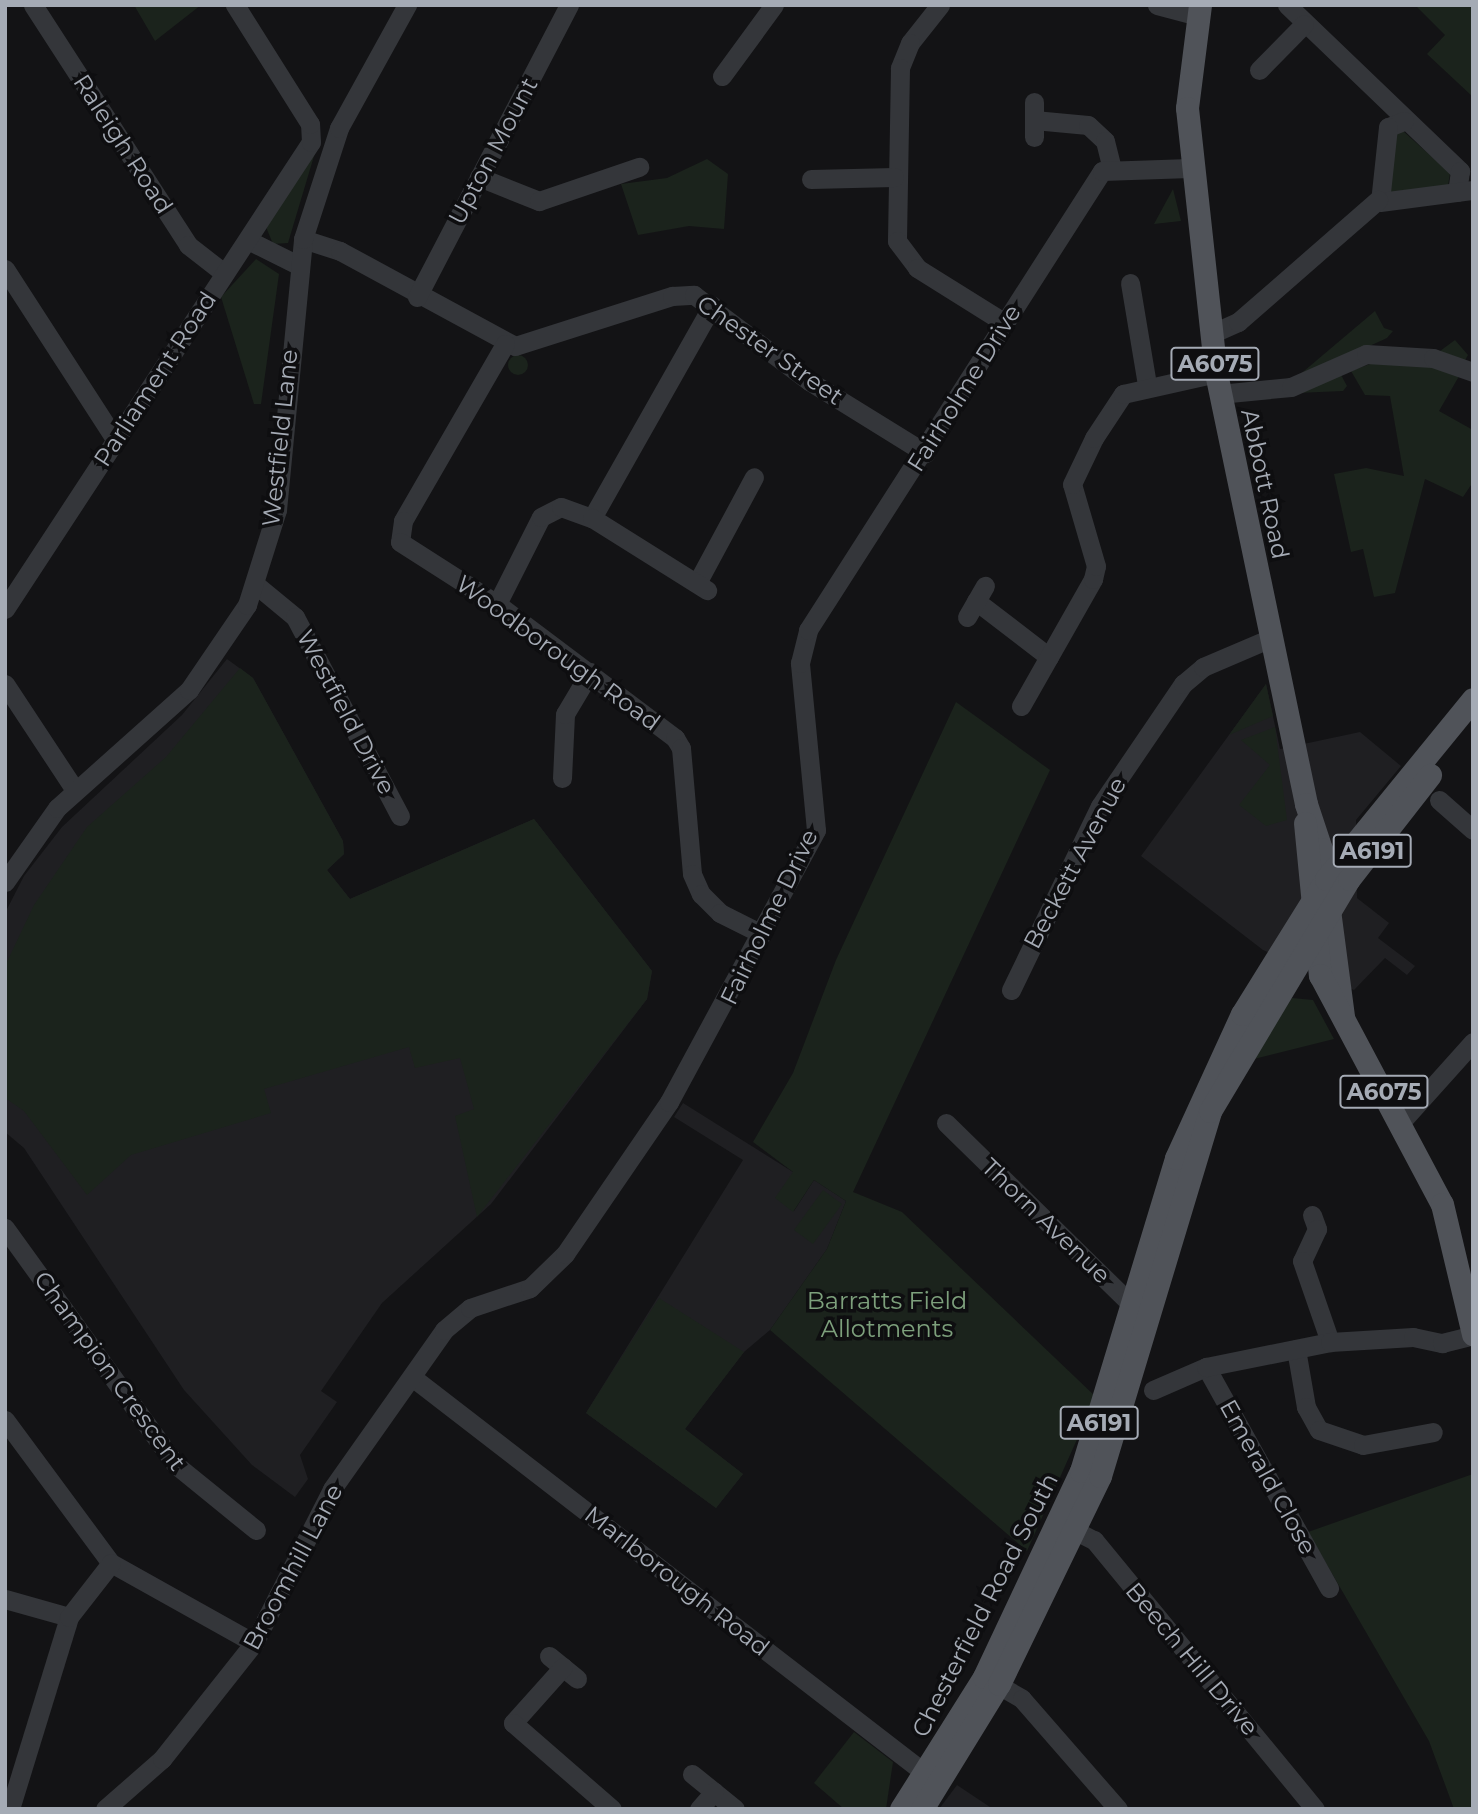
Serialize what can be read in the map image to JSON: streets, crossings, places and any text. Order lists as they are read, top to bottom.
{
  "streets": {
    "main road": [
      "A6075",
      "Abbott Road",
      "A6191",
      "Chesterfield Road South"
    ],
    "street": [
      "Raleigh Road",
      "Upton Mount",
      "Chester Street",
      "Parliament Road",
      "Fairholme Drive",
      "Westfield Lane",
      "Woodborough Road",
      "Westfield Drive",
      "Beckett Avenue",
      "Thorn Avenue",
      "Champion Crescent",
      "Emerald Close",
      "Broomhill Lane",
      "Marlborough Road",
      "Beech Hill Drive"
    ]
  },
  "crossings": [
    ["Raleigh Road", "Parliament Road"],
    ["Upton Mount", "Chester Street"],
    ["Chester Street", "Fairholme Drive"],
    ["Chester Street", "Westfield Lane"],
    ["Chester Street", "Woodborough Road"],
    ["A6075", "Abbott Road"],
    ["A6075", "A6191"],
    ["A6075", "Chesterfield Road South"],
    ["Fairholme Drive", "Woodborough Road"],
    ["Fairholme Drive", "Broomhill Lane"],
    ["Fairholme Drive", "Marlborough Road"],
    ["Westfield Lane", "Westfield Drive"],
    ["Abbott Road", "A6191"],
    ["Abbott Road", "Beckett Avenue"],
    ["Abbott Road", "Chesterfield Road South"],
    ["A6191", "Chesterfield Road South"],
    ["Thorn Avenue", "Chesterfield Road South"],
    ["Broomhill Lane", "Marlborough Road"],
    ["Marlborough Road", "Chesterfield Road South"],
    ["Chesterfield Road South", "Beech Hill Drive"]
  ],
  "parks": ["Barratts Field Allotments"]
}
